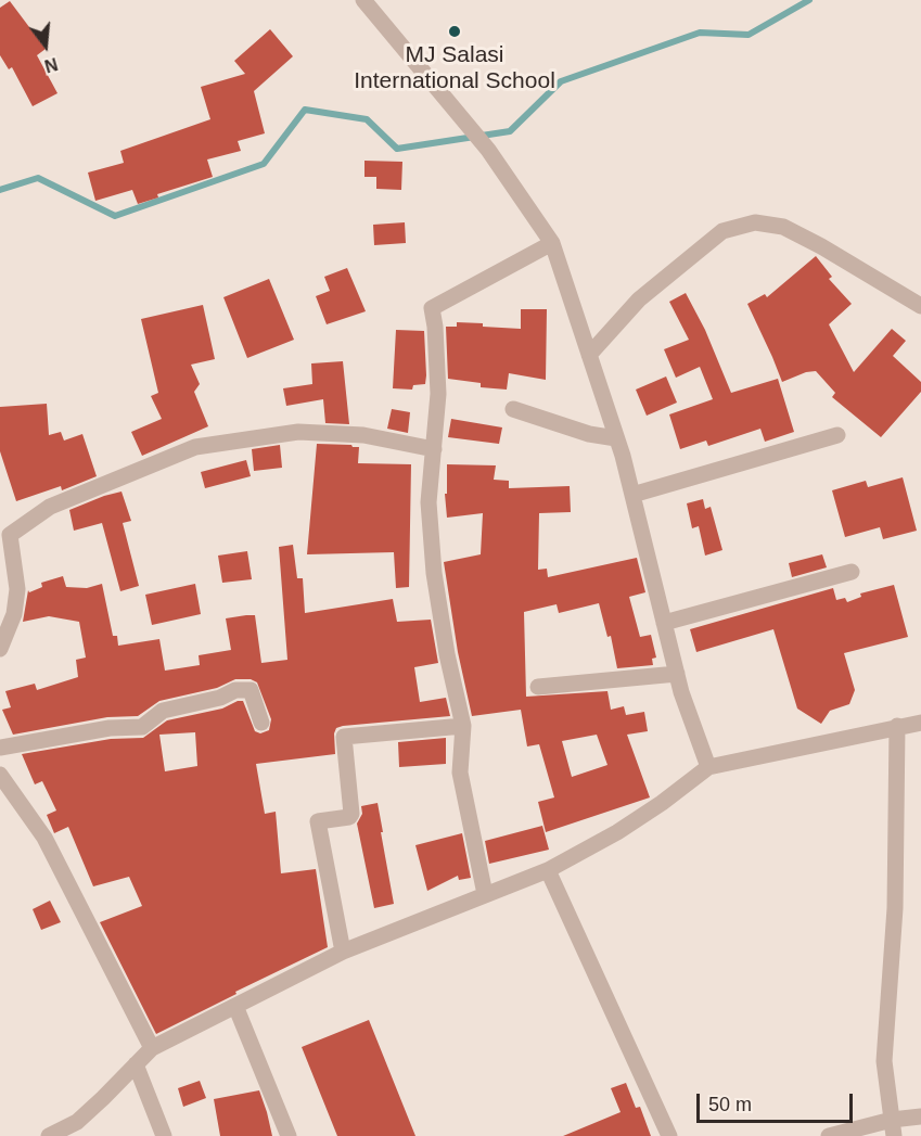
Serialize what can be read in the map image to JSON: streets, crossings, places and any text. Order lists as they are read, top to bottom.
{
  "places": ["MJ Salasi International School"],
  "scale_bar": "50 m",
  "north": "bottom"
}
